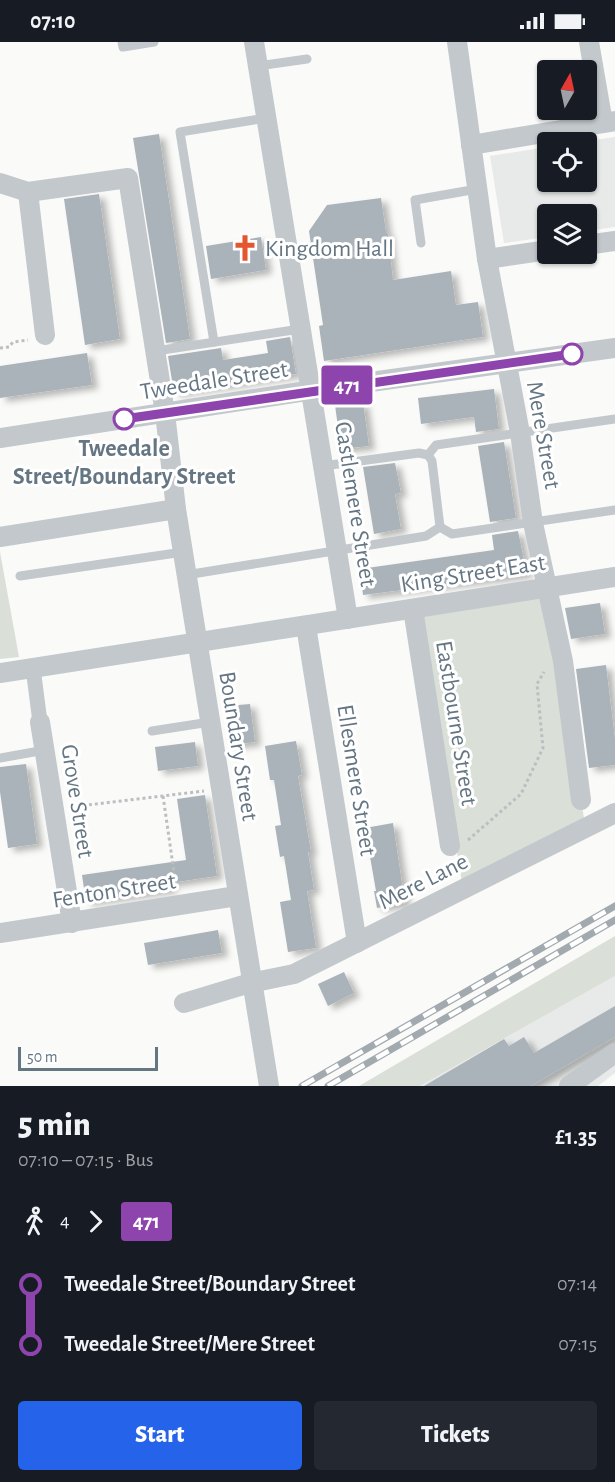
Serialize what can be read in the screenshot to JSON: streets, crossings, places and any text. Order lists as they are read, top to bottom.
{
  "streets": {
    "street": [
      "Tweedale Street",
      "Mere Street",
      "Castlemere Street",
      "King Street East",
      "Eastbourne Street",
      "Boundary Street",
      "Ellesmere Street",
      "Grove Street",
      "Mere Lane",
      "Fenton Street"
    ]
  },
  "crossings": [
    ["Tweedale Street", "Mere Street"],
    ["Tweedale Street", "Castlemere Street"],
    ["Tweedale Street", "Boundary Street"],
    ["Mere Street", "King Street East"],
    ["Castlemere Street", "King Street East"],
    ["King Street East", "Eastbourne Street"],
    ["King Street East", "Boundary Street"],
    ["King Street East", "Ellesmere Street"],
    ["Boundary Street", "Mere Lane"],
    ["Boundary Street", "Fenton Street"],
    ["Ellesmere Street", "Mere Lane"],
    ["Grove Street", "Fenton Street"]
  ],
  "places": {
    "church": ["Kingdom Hall"],
    "other": ["Tweedale Street/Boundary Street"]
  },
  "lines": ["bus line 471"],
  "scale_bar": "50 m",
  "north": "top",
  "page": {
    "status": "07:10",
    "on_map": "471",
    "scale": "50 m",
    "heading": ["5 min", "07:10 – 07:15 · Bus", "£1.35"],
    "legs": ["4", "471"],
    "list": [
      {
        "name": "Tweedale Street/Boundary Street",
        "value": "07:14"
      },
      {
        "name": "Tweedale Street/Mere Street",
        "value": "07:15"
      }
    ],
    "buttons": ["Start", "Tickets"]
  }
}
